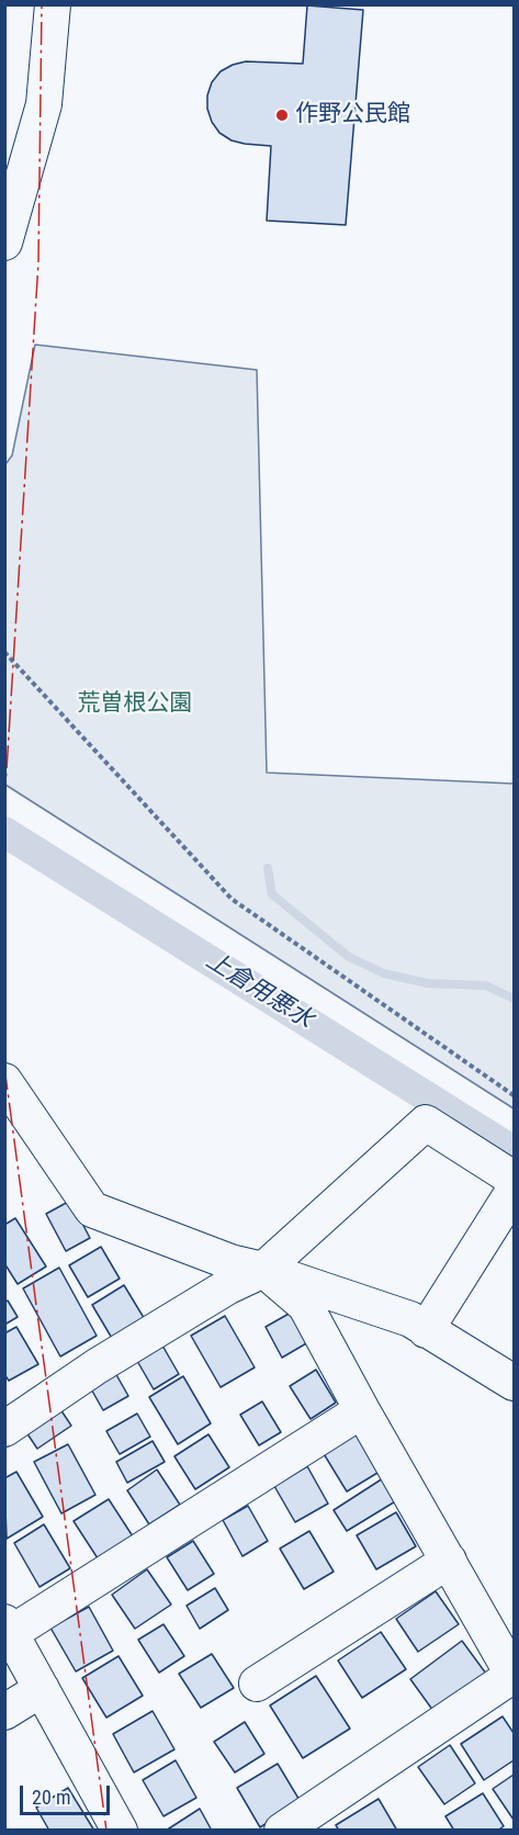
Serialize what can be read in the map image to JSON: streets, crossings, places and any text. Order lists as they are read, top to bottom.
{
  "water": ["上倉用悪水"],
  "parks": ["荒曽根公園"],
  "places": ["作野公民館"],
  "scale_bar": "20 m"
}
